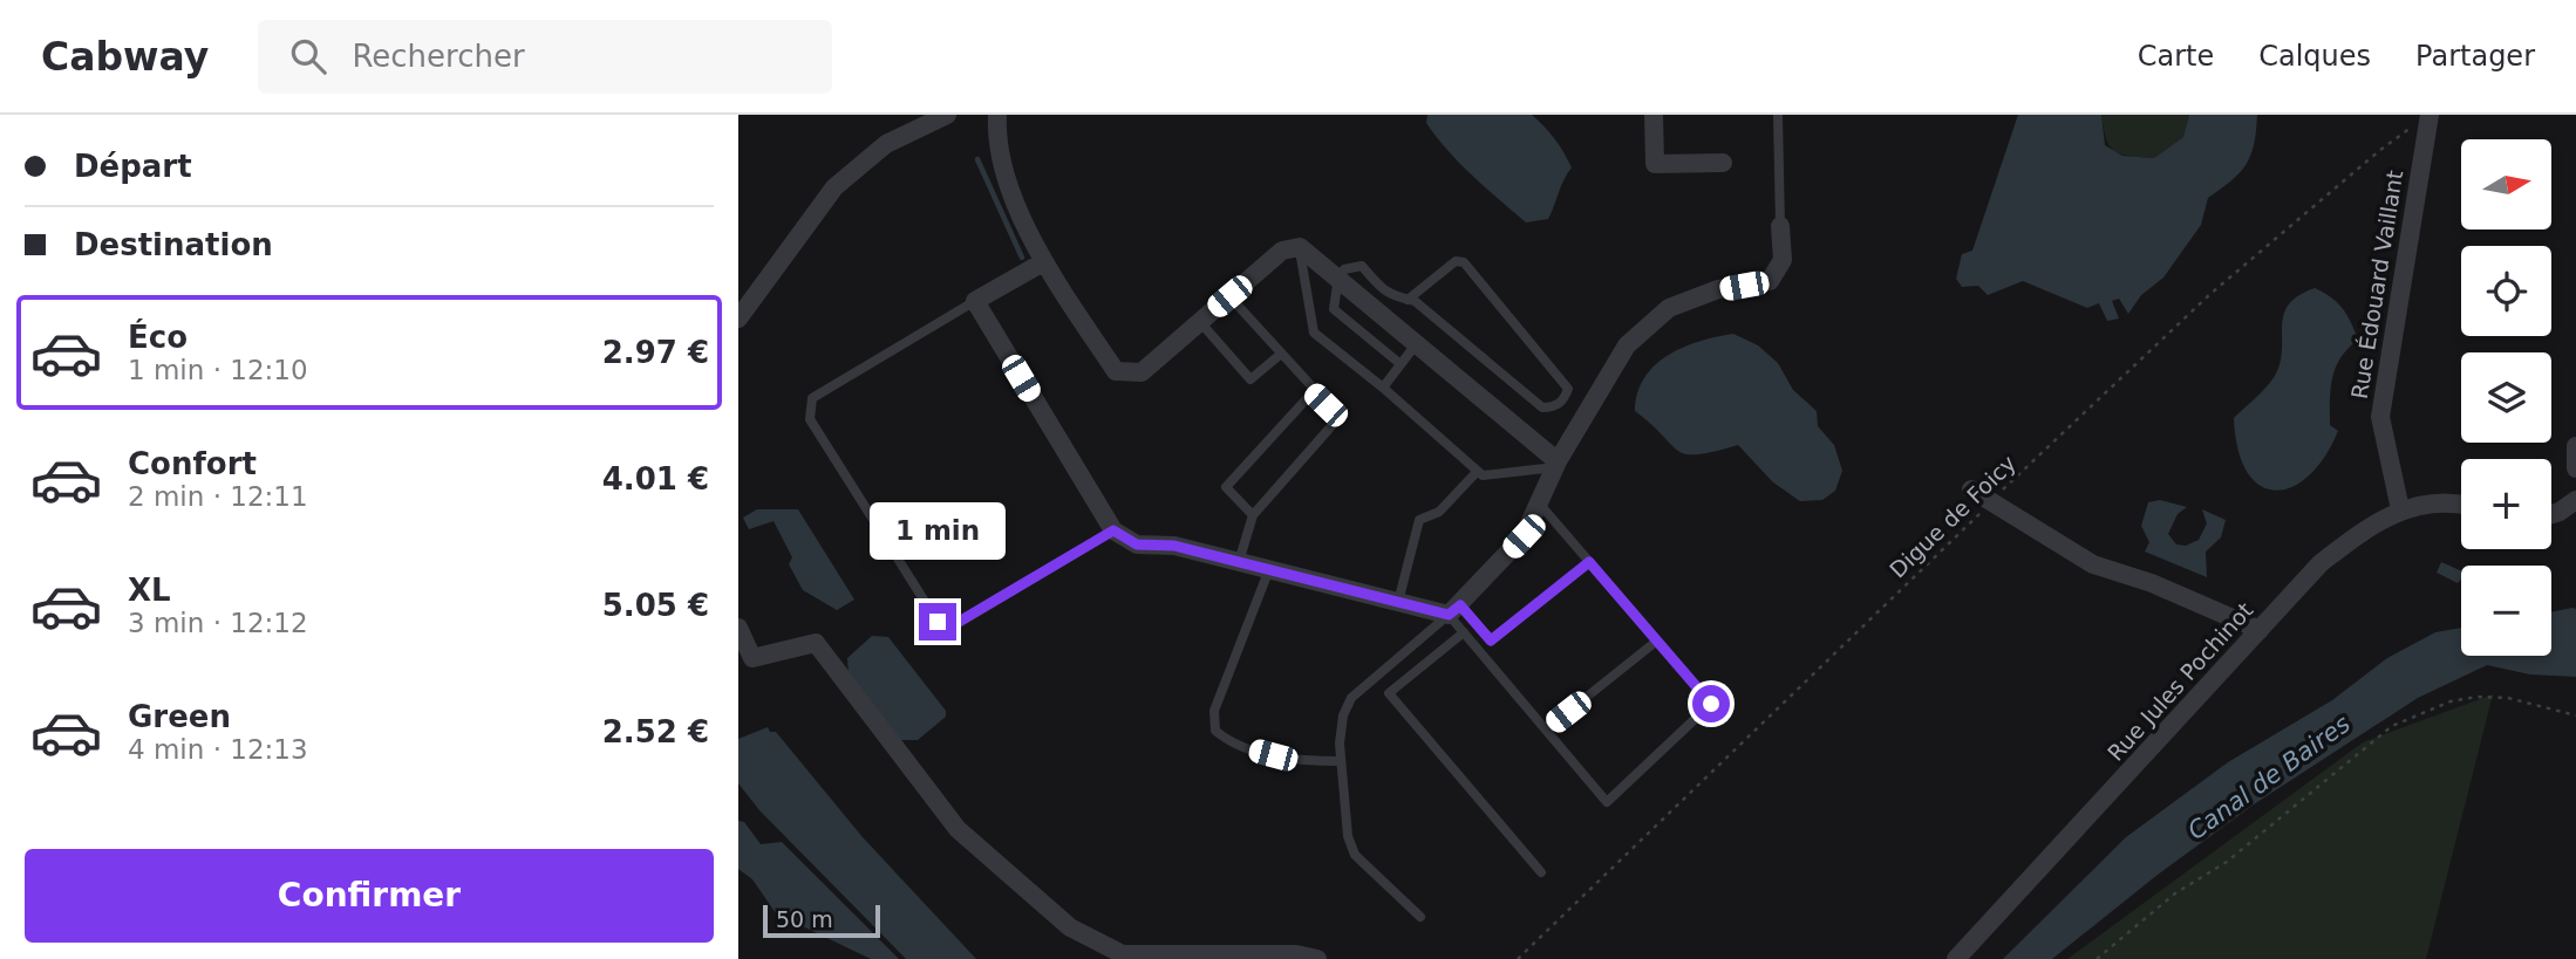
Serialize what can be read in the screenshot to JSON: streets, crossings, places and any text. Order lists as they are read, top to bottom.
{
  "streets": {
    "street": ["Rue Édouard Vaillant", "Rue Jules Pochinot"],
    "path": ["Digue de Foicy"]
  },
  "crossings": [
    ["Rue Édouard Vaillant", "Digue de Foicy"],
    ["Rue Édouard Vaillant", "Rue Jules Pochinot"]
  ],
  "water": ["Canal de Baires"],
  "scale_bar": "50 m",
  "north": "right",
  "page": {
    "header": "Cabway",
    "search": "Rechercher",
    "nav": ["Carte", "Calques", "Partager"],
    "banner": ["Départ", "Destination"],
    "map_buttons": ["+", "−"],
    "list": [
      {
        "name": "Éco",
        "note": "1 min · 12:10",
        "value": "2.97 €"
      },
      {
        "name": "Confort",
        "note": "2 min · 12:11",
        "value": "4.01 €"
      },
      {
        "name": "XL",
        "note": "3 min · 12:12",
        "value": "5.05 €"
      },
      {
        "name": "Green",
        "note": "4 min · 12:13",
        "value": "2.52 €"
      }
    ],
    "bubble": "1 min",
    "buttons": "Confirmer",
    "scale": "50 m"
  }
}
